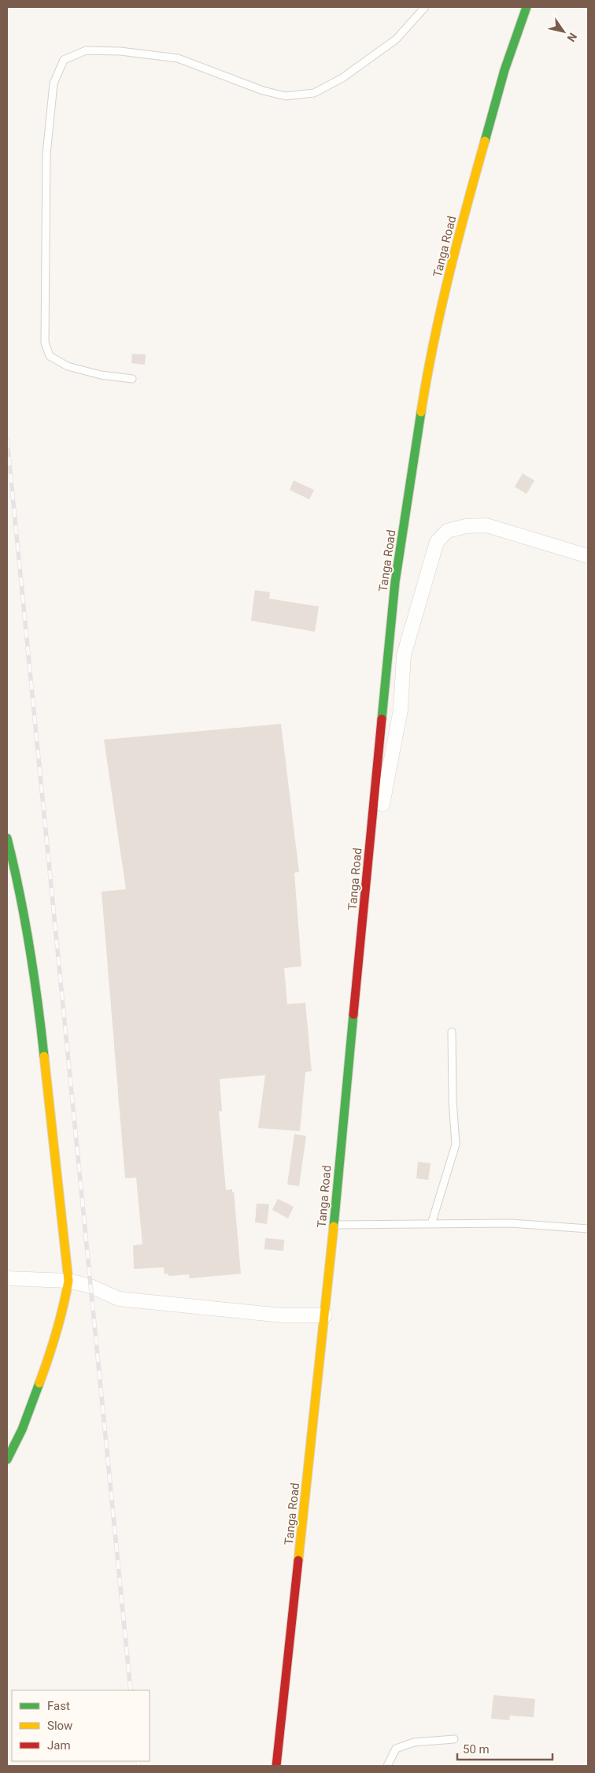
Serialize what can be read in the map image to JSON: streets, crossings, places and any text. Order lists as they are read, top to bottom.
{
  "streets": {
    "main road": ["Tanga Road"]
  },
  "legend": ["Fast", "Slow", "Jam"],
  "scale_bar": "50 m",
  "north": "bottom right"
}
